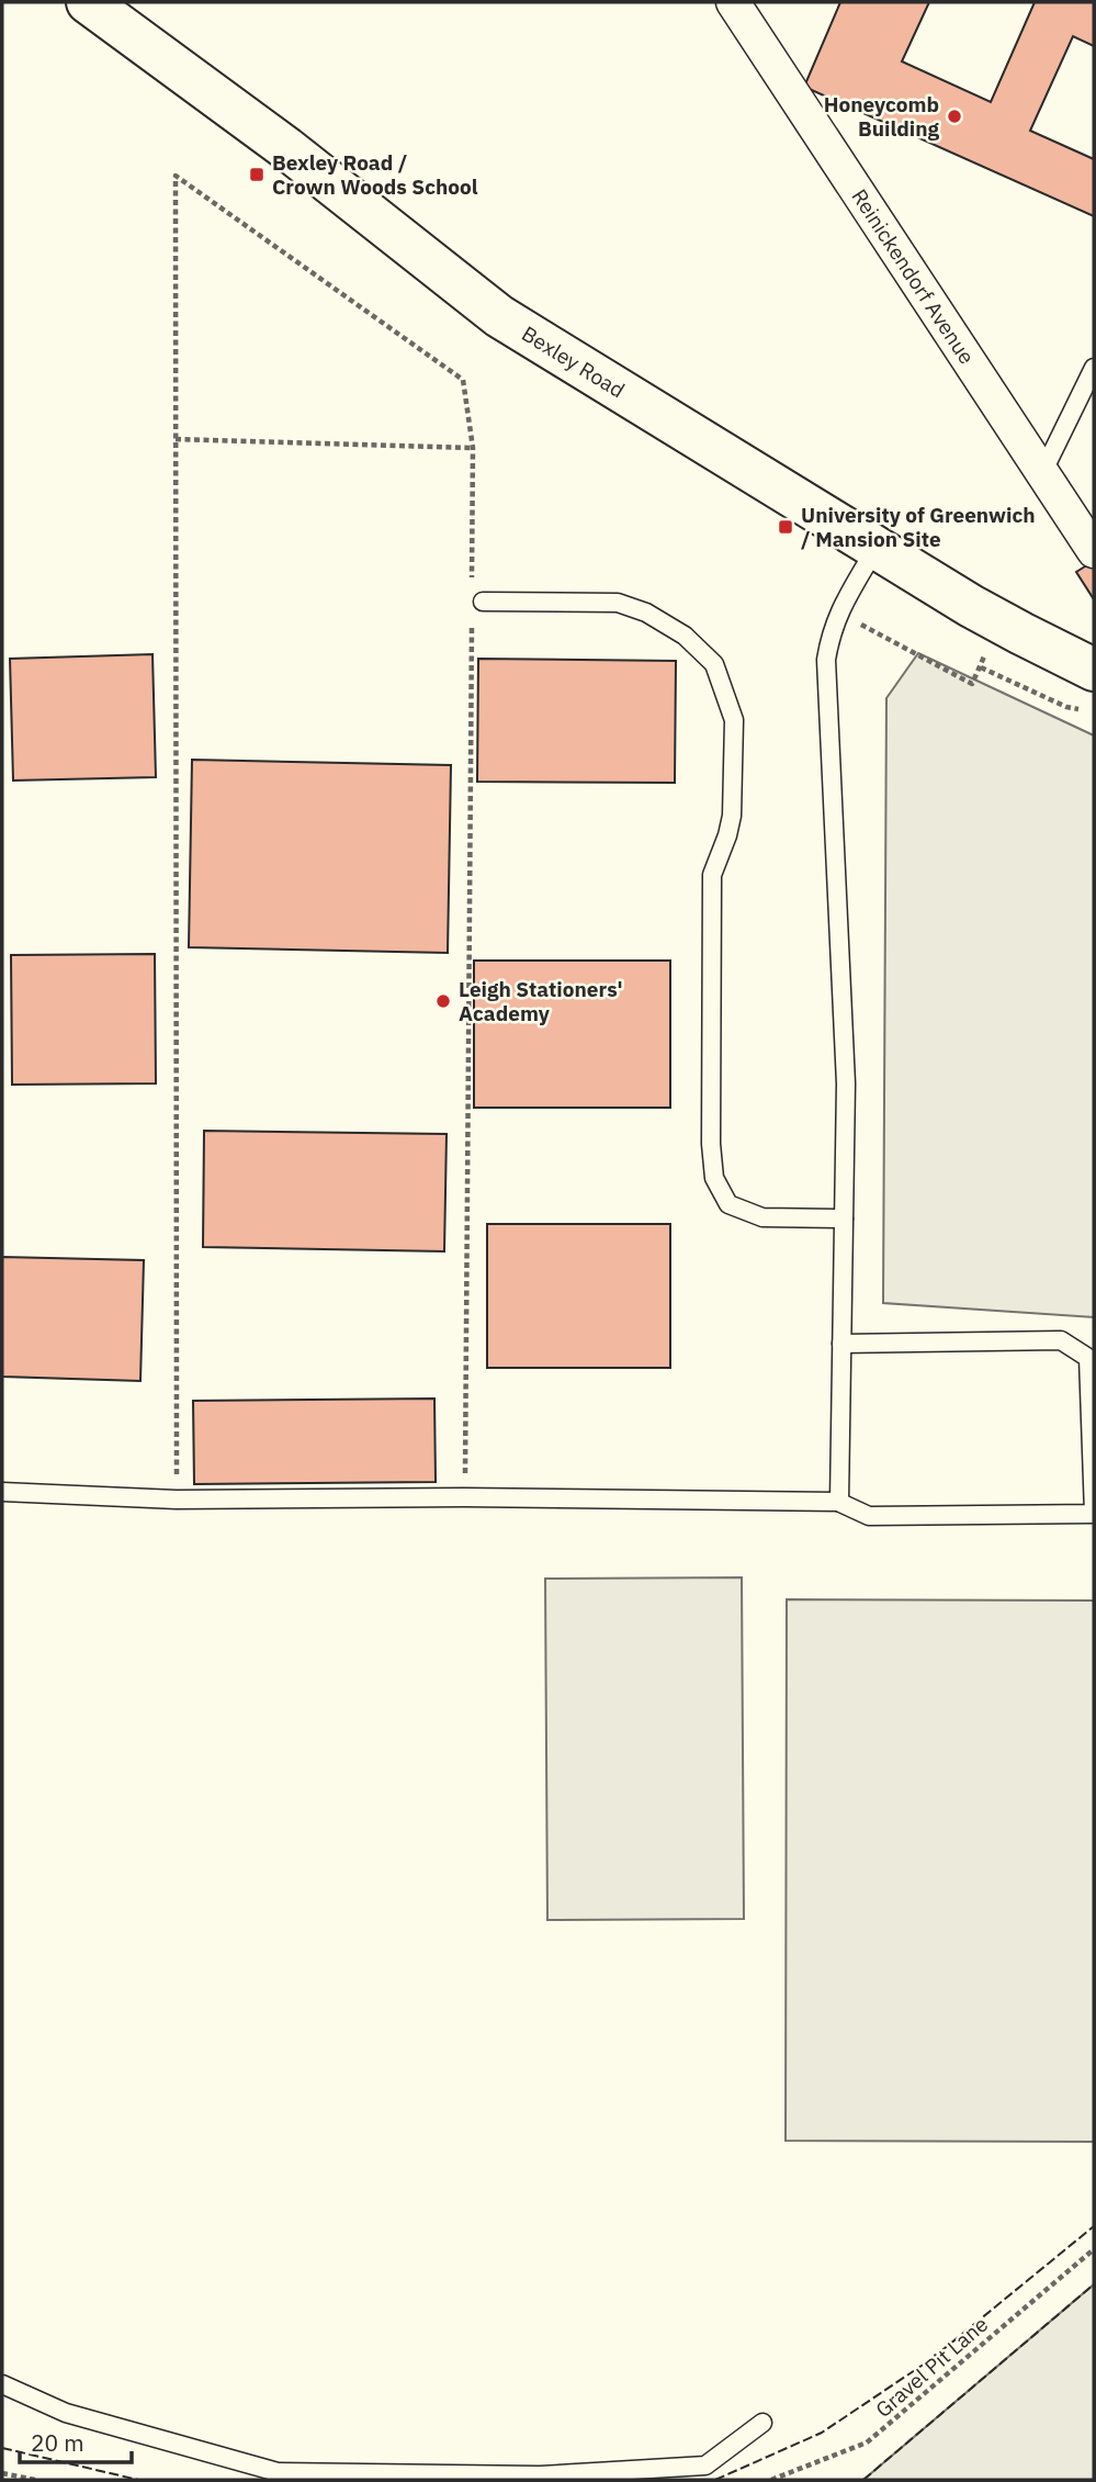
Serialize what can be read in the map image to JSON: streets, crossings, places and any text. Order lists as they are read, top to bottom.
{
  "streets": {
    "main road": ["Bexley Road"],
    "street": ["Reinickendorf Avenue"],
    "path": ["Gravel Pit Lane"]
  },
  "places": {
    "other": ["Honeycomb Building", "Leigh Stationers' Academy"],
    "transit": ["Bexley Road / Crown Woods School", "University of Greenwich / Mansion Site"]
  },
  "scale_bar": "20 m"
}
